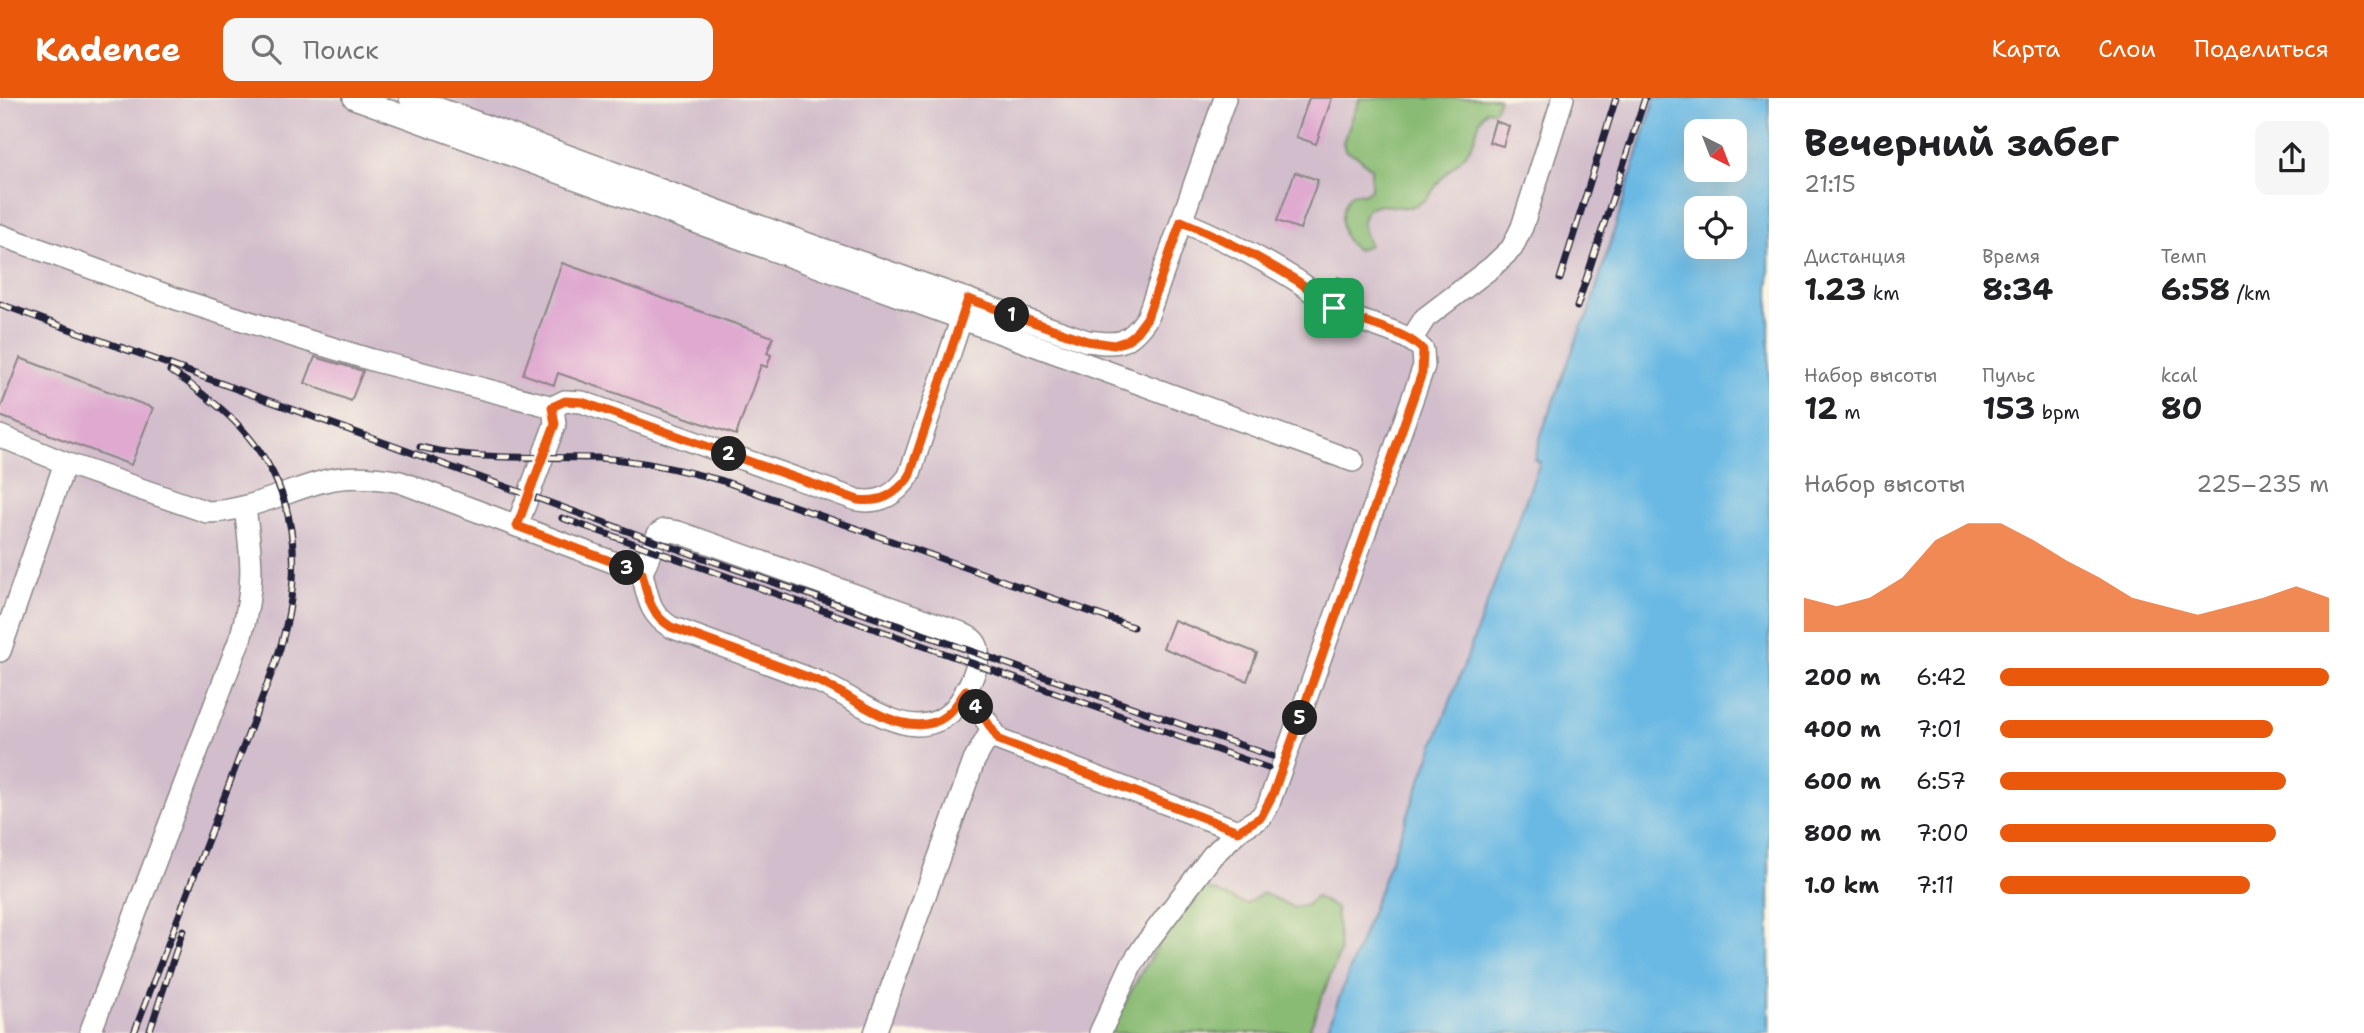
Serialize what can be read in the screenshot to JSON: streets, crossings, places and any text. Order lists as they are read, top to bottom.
{
  "north": "bottom right",
  "page": {
    "header": "Kadence",
    "search": "Поиск",
    "nav": ["Карта", "Слои", "Поделиться"],
    "heading": ["Вечерний забег", "21:15"],
    "stats": [
      ["Дистанция", "1.23 km"],
      ["Время", "8:34"],
      ["Темп", "6:58 /km"],
      ["Набор высоты", "12 m"],
      ["Пульс", "153 bpm"],
      ["kcal", "80"]
    ],
    "pins": [
      "1",
      "2",
      "3",
      "4",
      "5"
    ],
    "chart": ["Набор высоты", "225–235 m"],
    "list": [
      {
        "name": "200 m",
        "note": "6:42"
      },
      {
        "name": "400 m",
        "note": "7:01"
      },
      {
        "name": "600 m",
        "note": "6:57"
      },
      {
        "name": "800 m",
        "note": "7:00"
      },
      {
        "name": "1.0 km",
        "note": "7:11"
      }
    ]
  }
}
